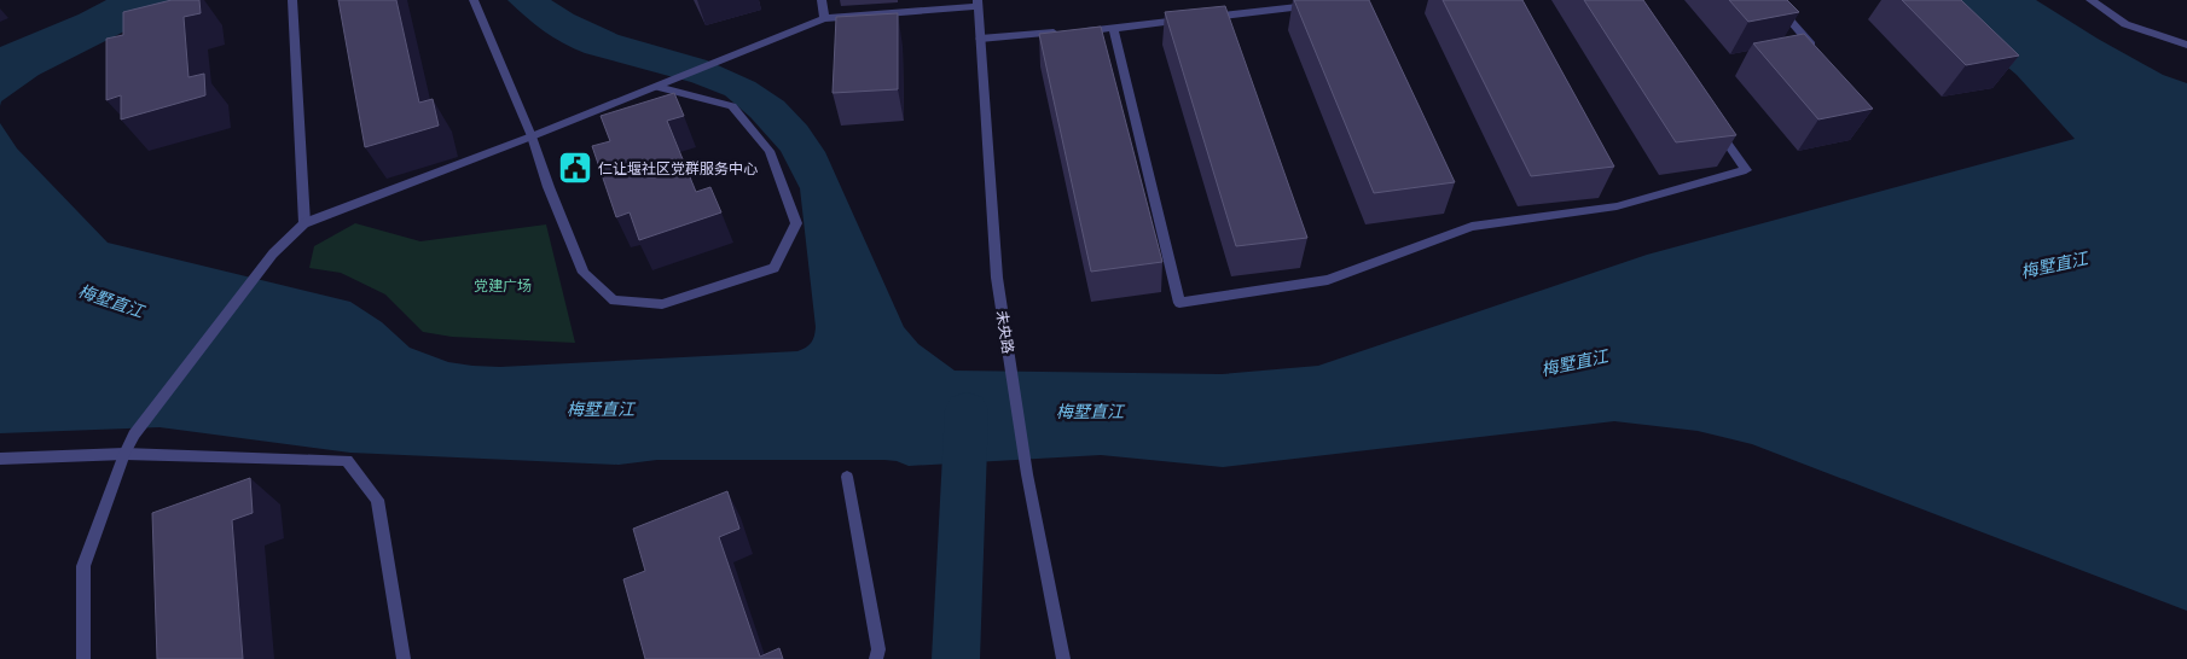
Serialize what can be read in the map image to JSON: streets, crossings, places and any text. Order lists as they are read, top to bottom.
{
  "streets": {
    "street": ["未央路"]
  },
  "water": ["梅墅直江"],
  "parks": ["党建广场"],
  "places": {
    "public building": ["仁让堰社区党群服务中心"]
  }
}
